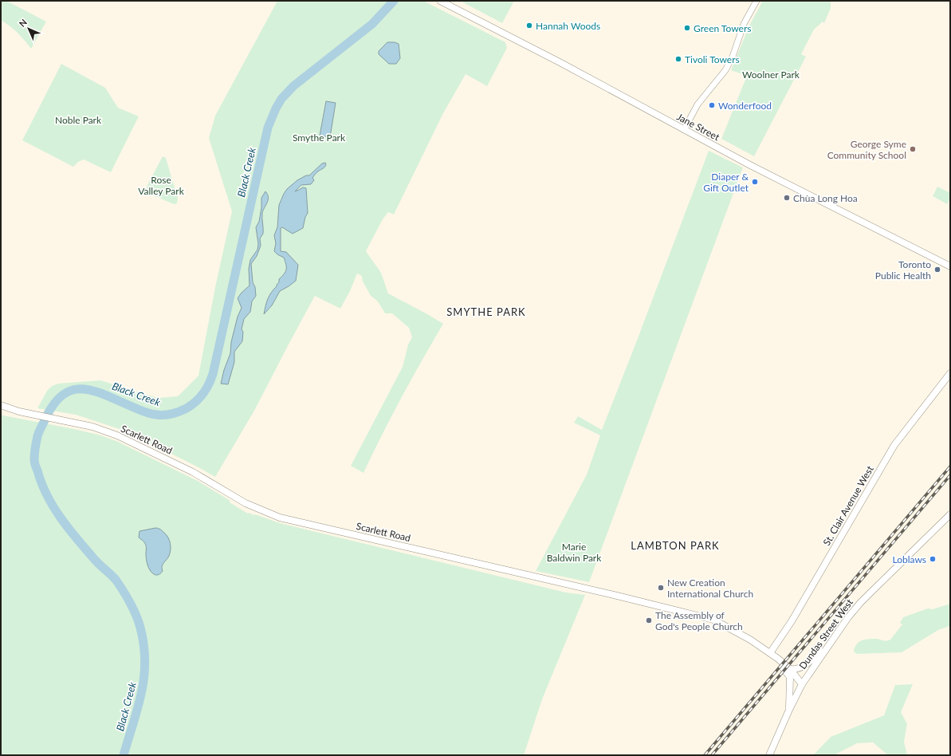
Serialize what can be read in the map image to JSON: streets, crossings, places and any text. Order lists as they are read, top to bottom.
{
  "streets": {
    "main road": [
      "Jane Street",
      "Scarlett Road",
      "St. Clair Avenue West",
      "Dundas Street West"
    ]
  },
  "crossings": [
    ["Scarlett Road", "St. Clair Avenue West"],
    ["Scarlett Road", "Dundas Street West"]
  ],
  "districts": ["SMYTHE PARK", "LAMBTON PARK"],
  "water": ["Black Creek"],
  "parks": [
    "Woolner Park",
    "Noble Park",
    "Smythe Park",
    "Rose Valley Park",
    "Marie Baldwin Park"
  ],
  "places": [
    "Hannah Woods",
    "Green Towers",
    "Tivoli Towers",
    "Wonderfood",
    "George Syme Community School",
    "Diaper & Gift Outlet",
    "Chùa Long Hoa",
    "Toronto Public Health",
    "Loblaws",
    "New Creation International Church",
    "The Assembly of God's People Church"
  ],
  "north": "top left"
}
